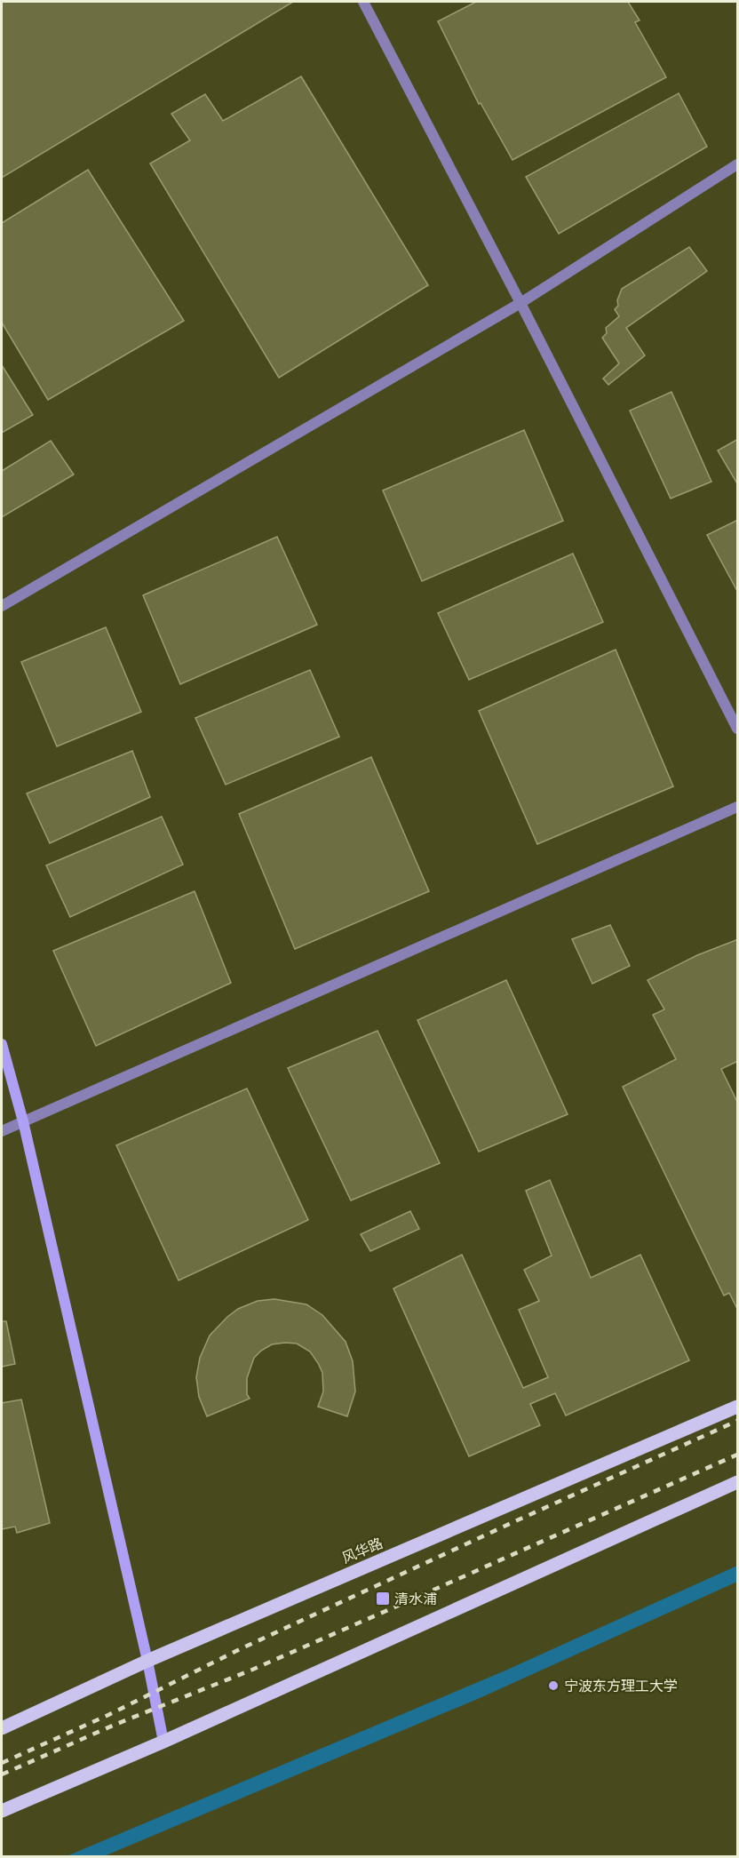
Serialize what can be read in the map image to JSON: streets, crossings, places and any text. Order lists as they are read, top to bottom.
{
  "streets": {
    "main road": ["风华路"]
  },
  "places": {
    "transit": ["清水浦"],
    "other": ["宁波东方理工大学"]
  }
}
